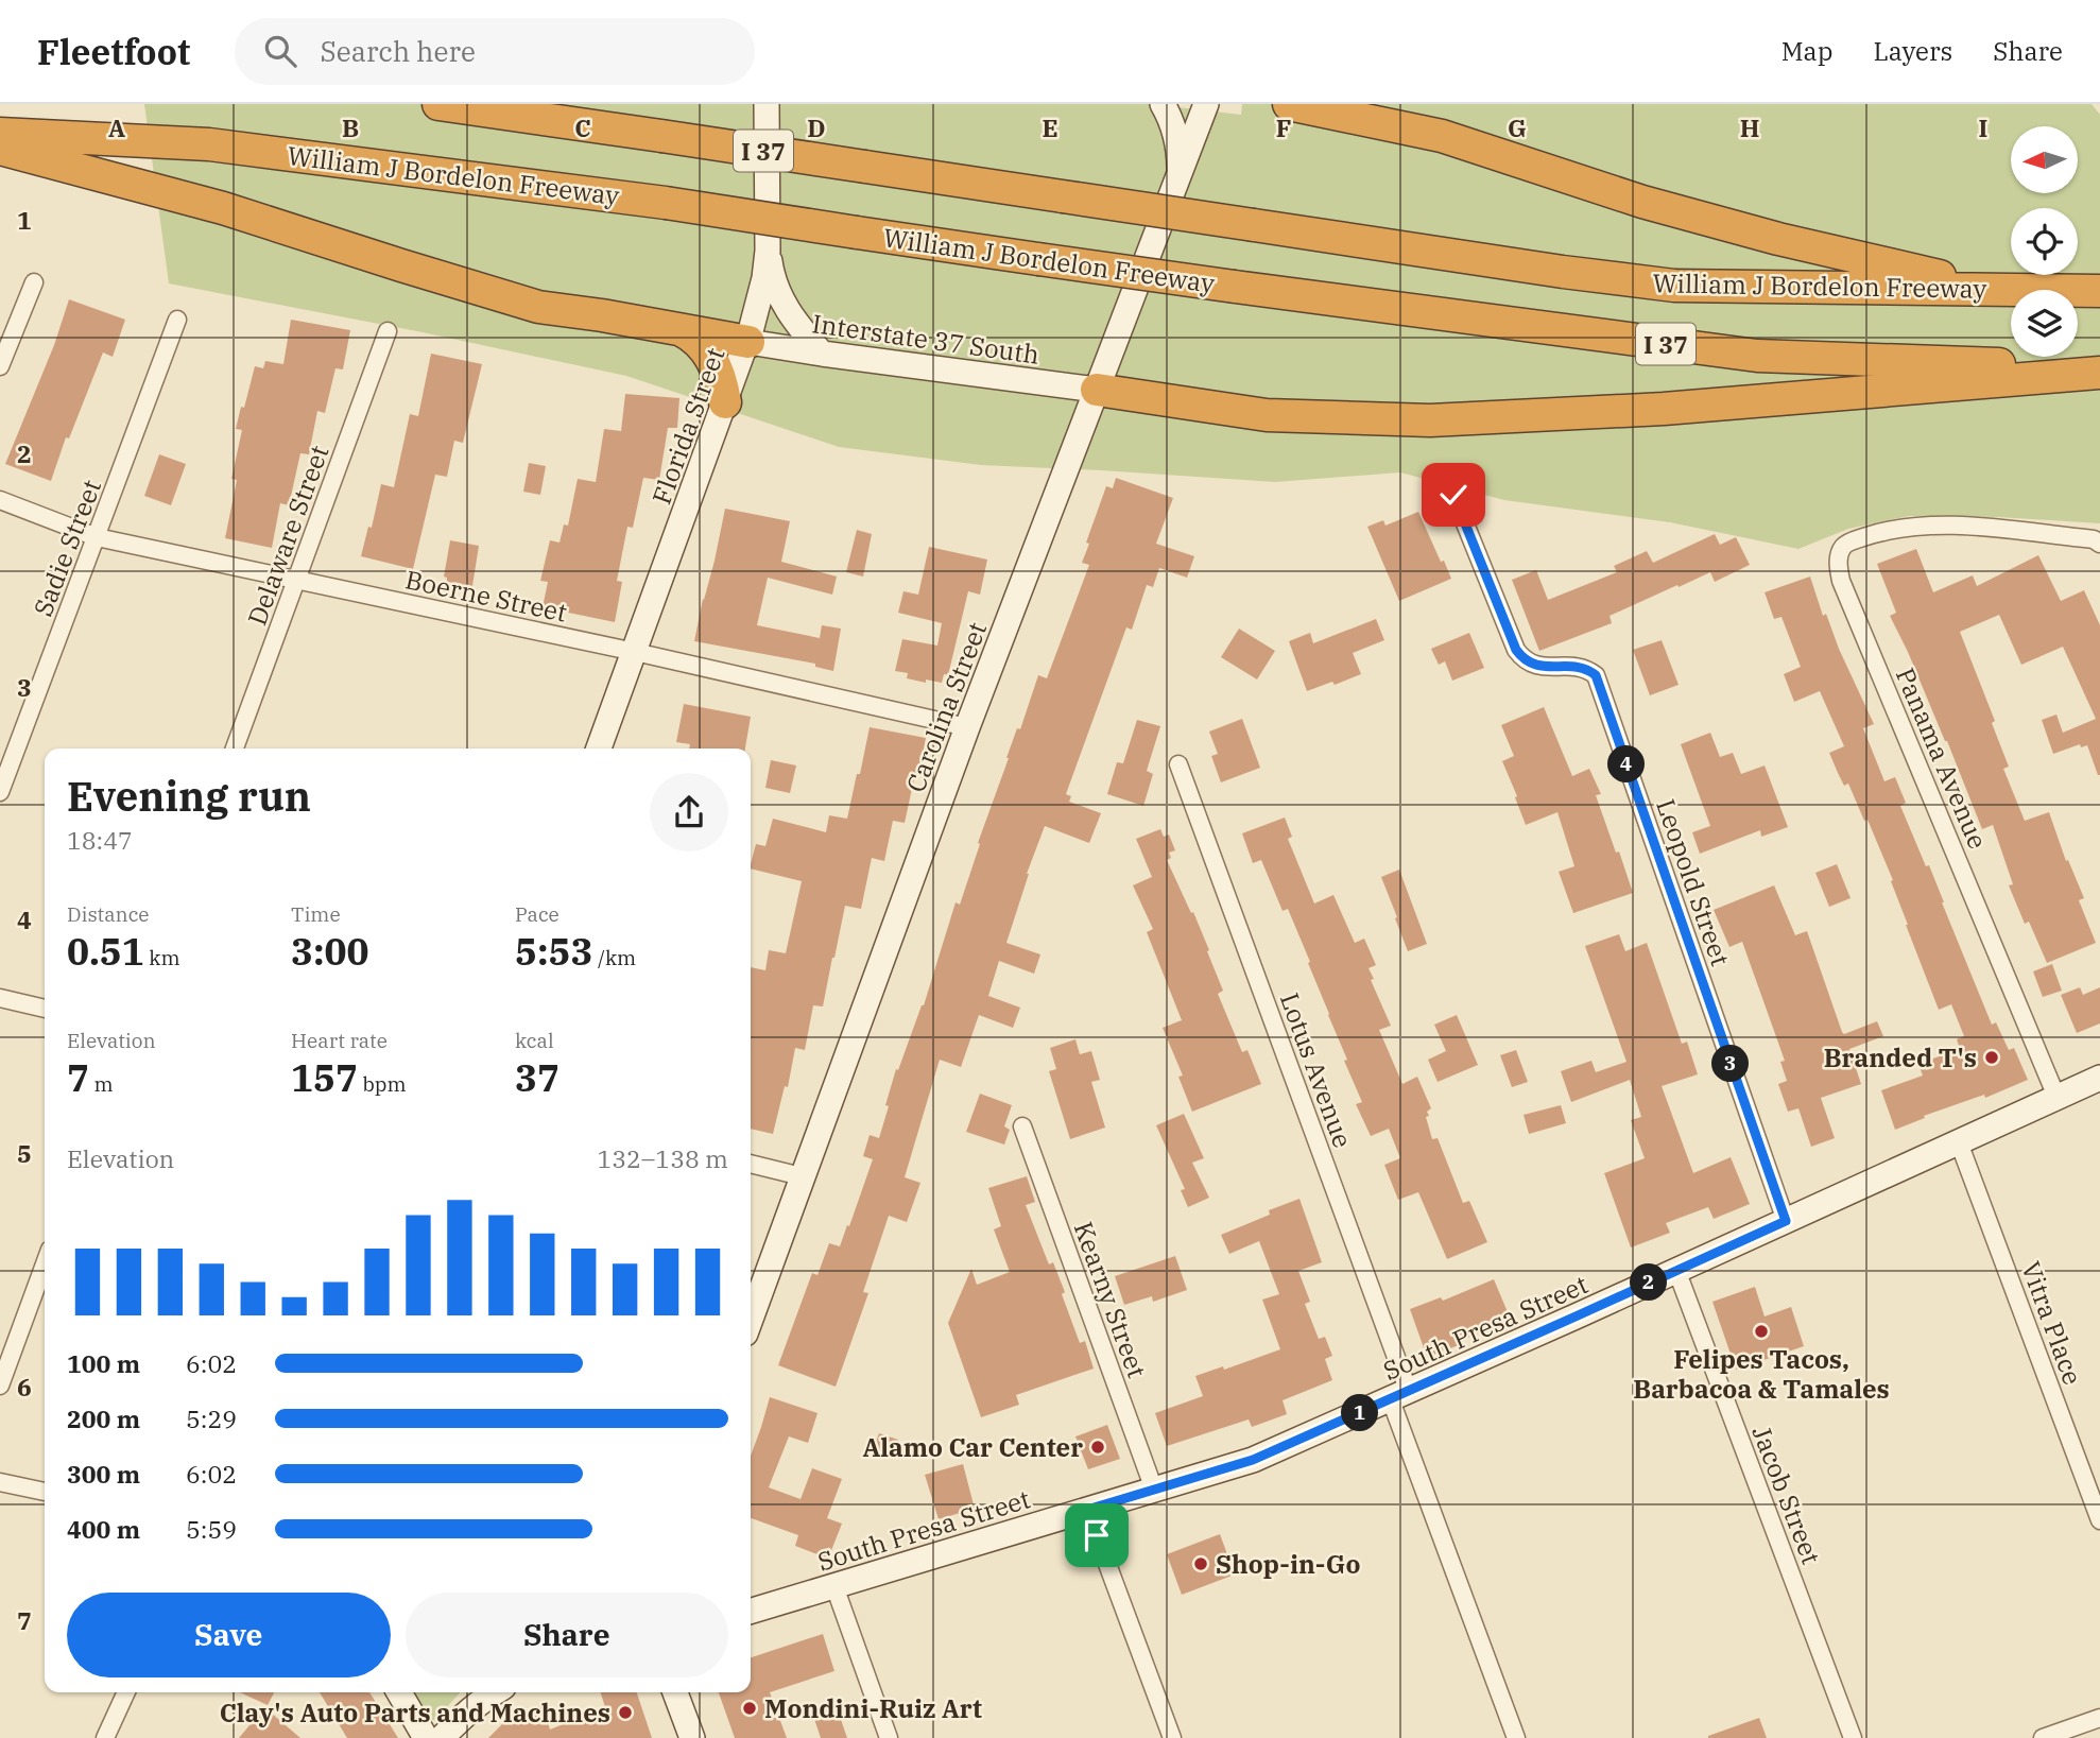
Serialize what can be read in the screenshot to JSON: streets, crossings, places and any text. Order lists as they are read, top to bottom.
{
  "streets": {
    "highway": ["I 37", "William J Bordelon Freeway"],
    "street": [
      "Interstate 37 South",
      "Florida Street",
      "Delaware Street",
      "Sadie Street",
      "Boerne Street",
      "Carolina Street",
      "Panama Avenue",
      "Leopold Street",
      "Lotus Avenue",
      "Kearny Street",
      "Vitra Place",
      "South Presa Street",
      "Jacob Street"
    ]
  },
  "crossings": [
    ["Interstate 37 South", "Florida Street"],
    ["Interstate 37 South", "Carolina Street"],
    ["Florida Street", "Boerne Street"],
    ["Delaware Street", "Boerne Street"],
    ["Sadie Street", "Boerne Street"],
    ["Boerne Street", "Carolina Street"],
    ["Panama Avenue", "South Presa Street"],
    ["Leopold Street", "South Presa Street"],
    ["Lotus Avenue", "South Presa Street"],
    ["Kearny Street", "South Presa Street"],
    ["Vitra Place", "South Presa Street"],
    ["South Presa Street", "Jacob Street"]
  ],
  "places": [
    "Branded T's",
    "Felipes Tacos, Barbacoa & Tamales",
    "Alamo Car Center",
    "Shop-in-Go",
    "Mondini-Ruiz Art",
    "Clay's Auto Parts and Machines"
  ],
  "north": "left",
  "page": {
    "header": "Fleetfoot",
    "search": "Search here",
    "nav": ["Map", "Layers", "Share"],
    "pins": [
      "4",
      "3",
      "2",
      "1"
    ],
    "heading": ["Evening run", "18:47"],
    "stats": [
      ["Distance", "0.51 km"],
      ["Time", "3:00"],
      ["Pace", "5:53 /km"],
      ["Elevation", "7 m"],
      ["Heart rate", "157 bpm"],
      ["kcal", "37"]
    ],
    "chart": ["Elevation", "132–138 m"],
    "list": [
      {
        "name": "100 m",
        "note": "6:02"
      },
      {
        "name": "200 m",
        "note": "5:29"
      },
      {
        "name": "300 m",
        "note": "6:02"
      },
      {
        "name": "400 m",
        "note": "5:59"
      }
    ],
    "buttons": ["Save", "Share"]
  },
  "grid": {
    "columns": [
      "A",
      "B",
      "C",
      "D",
      "E",
      "F",
      "G",
      "H",
      "I"
    ],
    "rows": [
      "1",
      "2",
      "3",
      "4",
      "5",
      "6",
      "7"
    ]
  }
}
